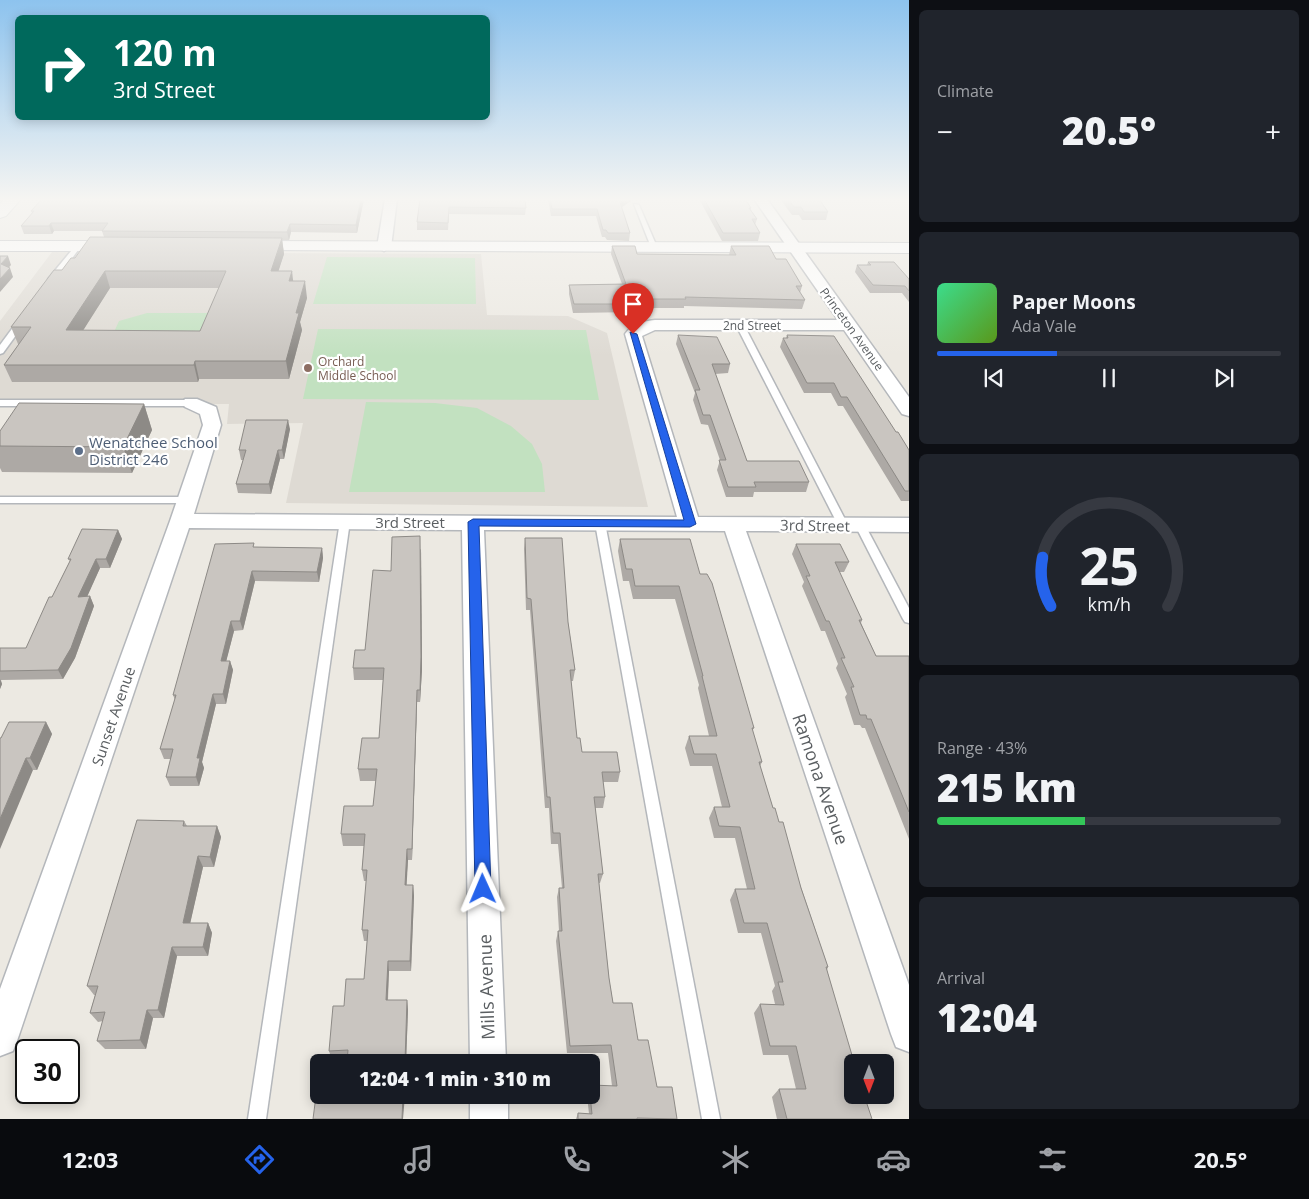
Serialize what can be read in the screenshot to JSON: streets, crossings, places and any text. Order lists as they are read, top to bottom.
{
  "streets": {
    "street": [
      "2nd Street",
      "Princeton Avenue",
      "3rd Street",
      "Sunset Avenue",
      "Ramona Avenue",
      "Mills Avenue"
    ]
  },
  "crossings": [
    ["2nd Street", "Princeton Avenue"],
    ["2nd Street", "3rd Street"],
    ["3rd Street", "Sunset Avenue"],
    ["3rd Street", "Ramona Avenue"],
    ["3rd Street", "Mills Avenue"]
  ],
  "places": ["Orchard Middle School", "Wenatchee School District 246"],
  "north": "bottom",
  "page": {
    "tile": [
      "Climate",
      ["Range · 43%", "215 km"],
      ["Arrival", "12:04"]
    ],
    "turn": ["120 m", "3rd Street"],
    "heat": ["−", "20.5°", "+"],
    "song": ["Paper Moons", "Ada Vale"],
    "limit": "30",
    "trip": "12:04 · 1 min · 310 m",
    "tabs": ["12:03", "20.5°"],
    "gauge": ["25", "km/h"]
  }
}
